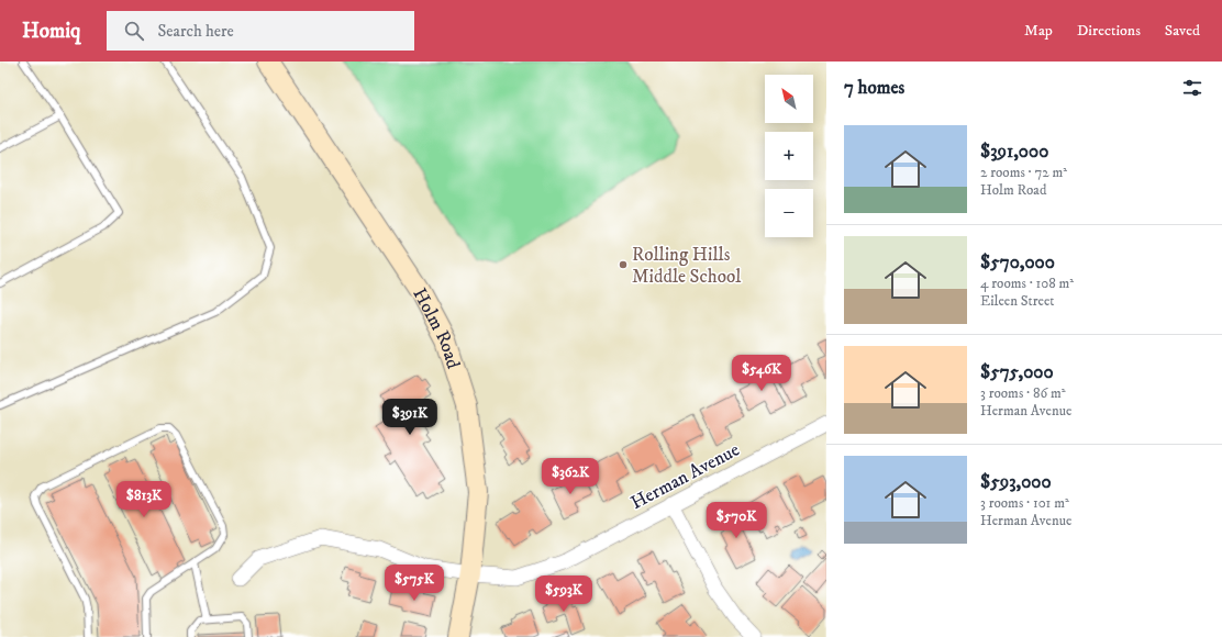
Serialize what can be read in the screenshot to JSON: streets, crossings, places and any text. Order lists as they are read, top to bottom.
{
  "streets": {
    "street": ["Holm Road", "Herman Avenue"]
  },
  "crossings": [
    ["Holm Road", "Herman Avenue"]
  ],
  "places": ["Rolling Hills Middle School"],
  "north": "top left",
  "page": {
    "header": "Homiq",
    "search": "Search here",
    "nav": ["Map", "Directions", "Saved"],
    "heading": "7 homes",
    "map_buttons": ["+", "−"],
    "list": [
      {
        "name": "$391,000",
        "note": "2 rooms · 72 m² · Holm Road"
      },
      {
        "name": "$570,000",
        "note": "4 rooms · 108 m² · Eileen Street"
      },
      {
        "name": "$575,000",
        "note": "3 rooms · 86 m² · Herman Avenue"
      },
      {
        "name": "$593,000",
        "note": "3 rooms · 101 m² · Herman Avenue"
      }
    ],
    "price": [
      "$546K",
      "$391K",
      "$362K",
      "$813K",
      "$570K",
      "$575K",
      "$593K"
    ]
  }
}
